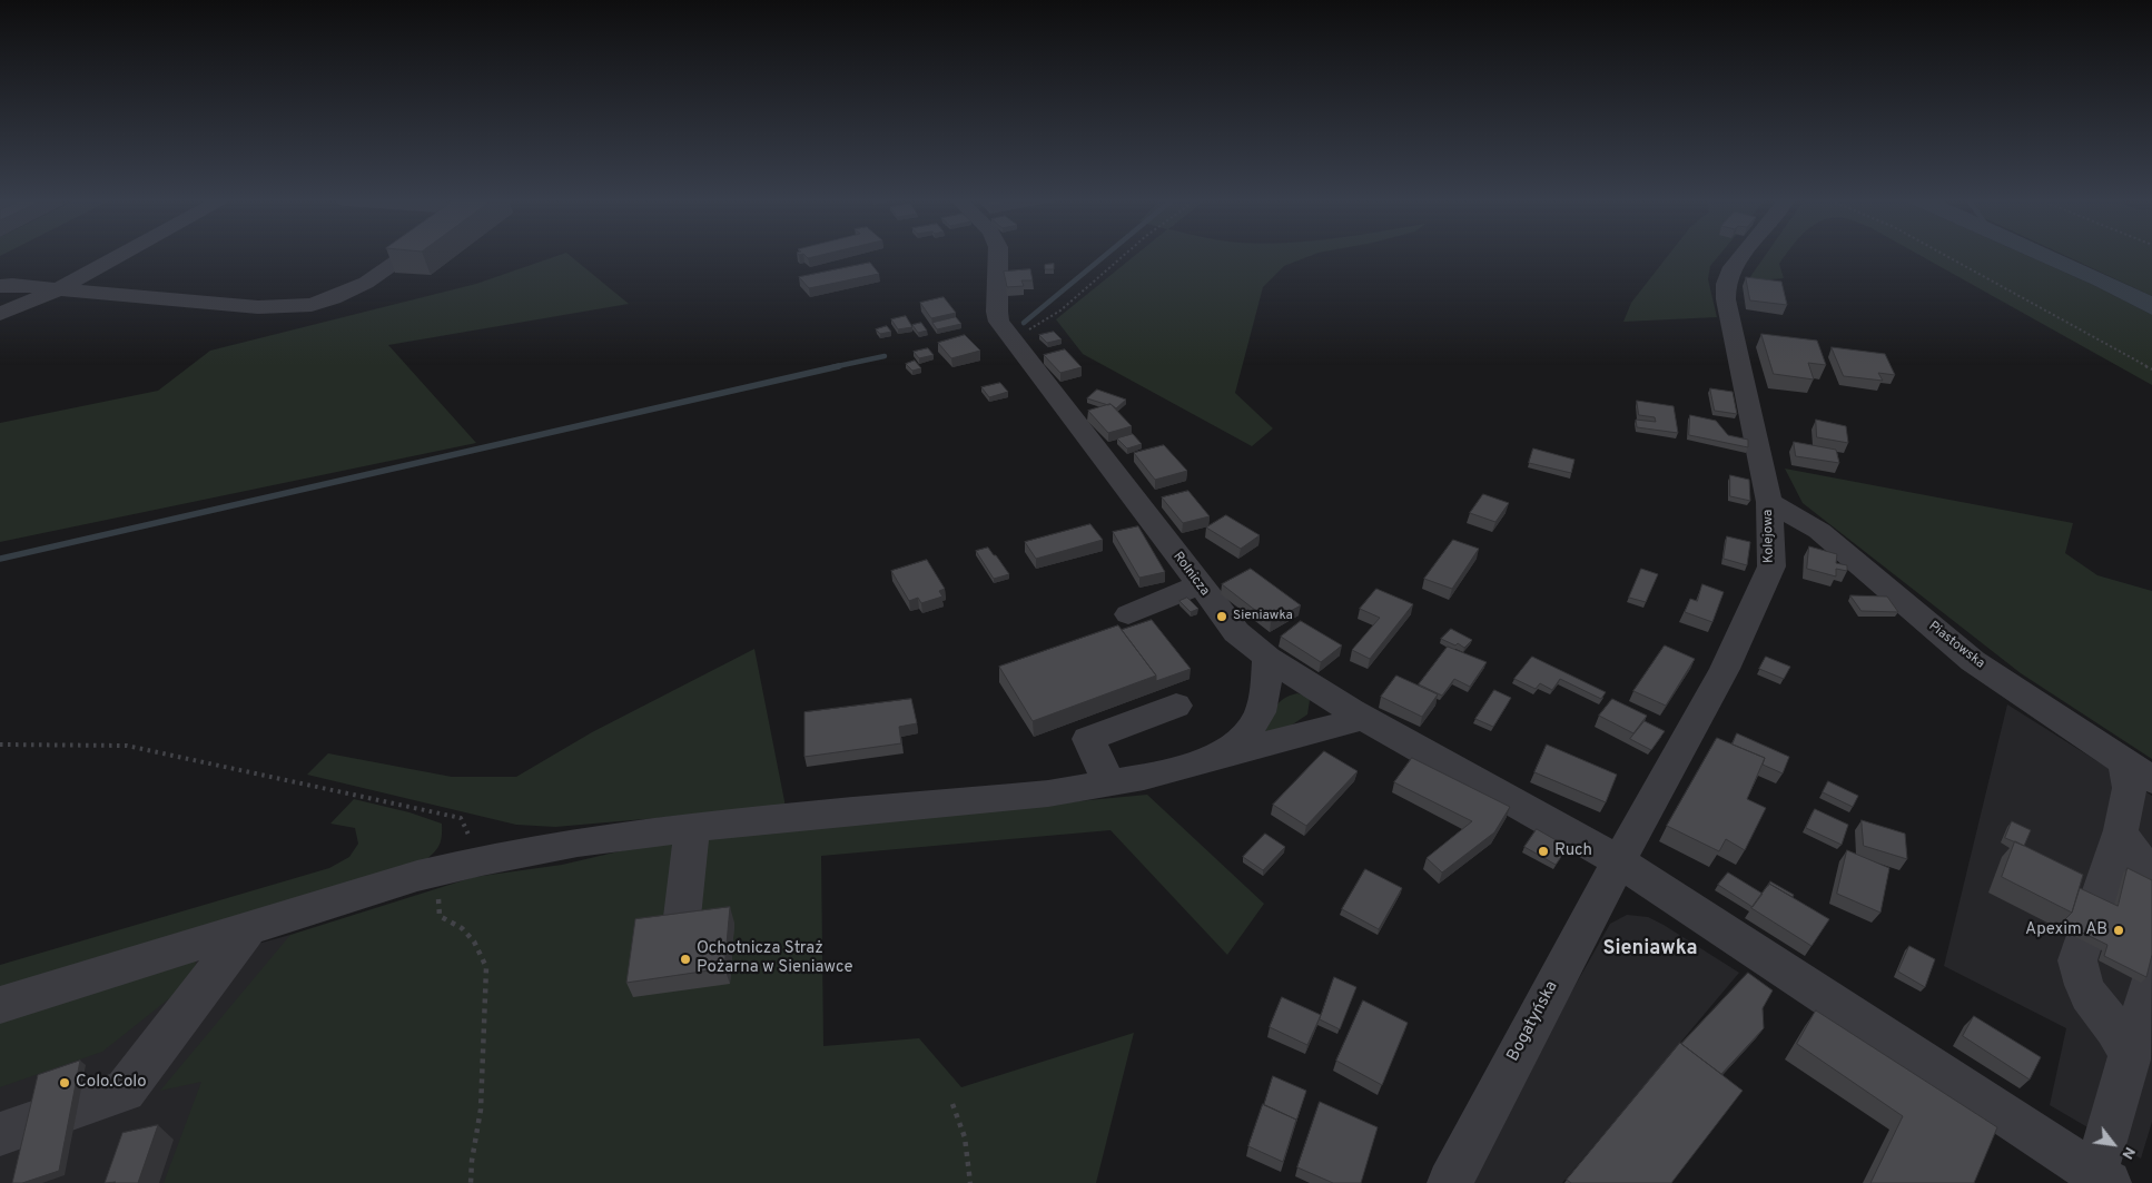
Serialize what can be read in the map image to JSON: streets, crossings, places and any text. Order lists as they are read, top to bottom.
{
  "streets": {
    "street": [
      "Kolejowa",
      "Rolnicza",
      "Piastowska",
      "Bogatyńska"
    ]
  },
  "crossings": [
    ["Kolejowa", "Rolnicza"],
    ["Kolejowa", "Piastowska"],
    ["Kolejowa", "Bogatyńska"],
    ["Rolnicza", "Bogatyńska"]
  ],
  "districts": ["Sieniawka"],
  "places": [
    "Sieniawka",
    "Ruch",
    "Apexim AB",
    "Ochotnicza Straż Pożarna w Sieniawce",
    "Colo.Colo"
  ],
  "north": "bottom right"
}
